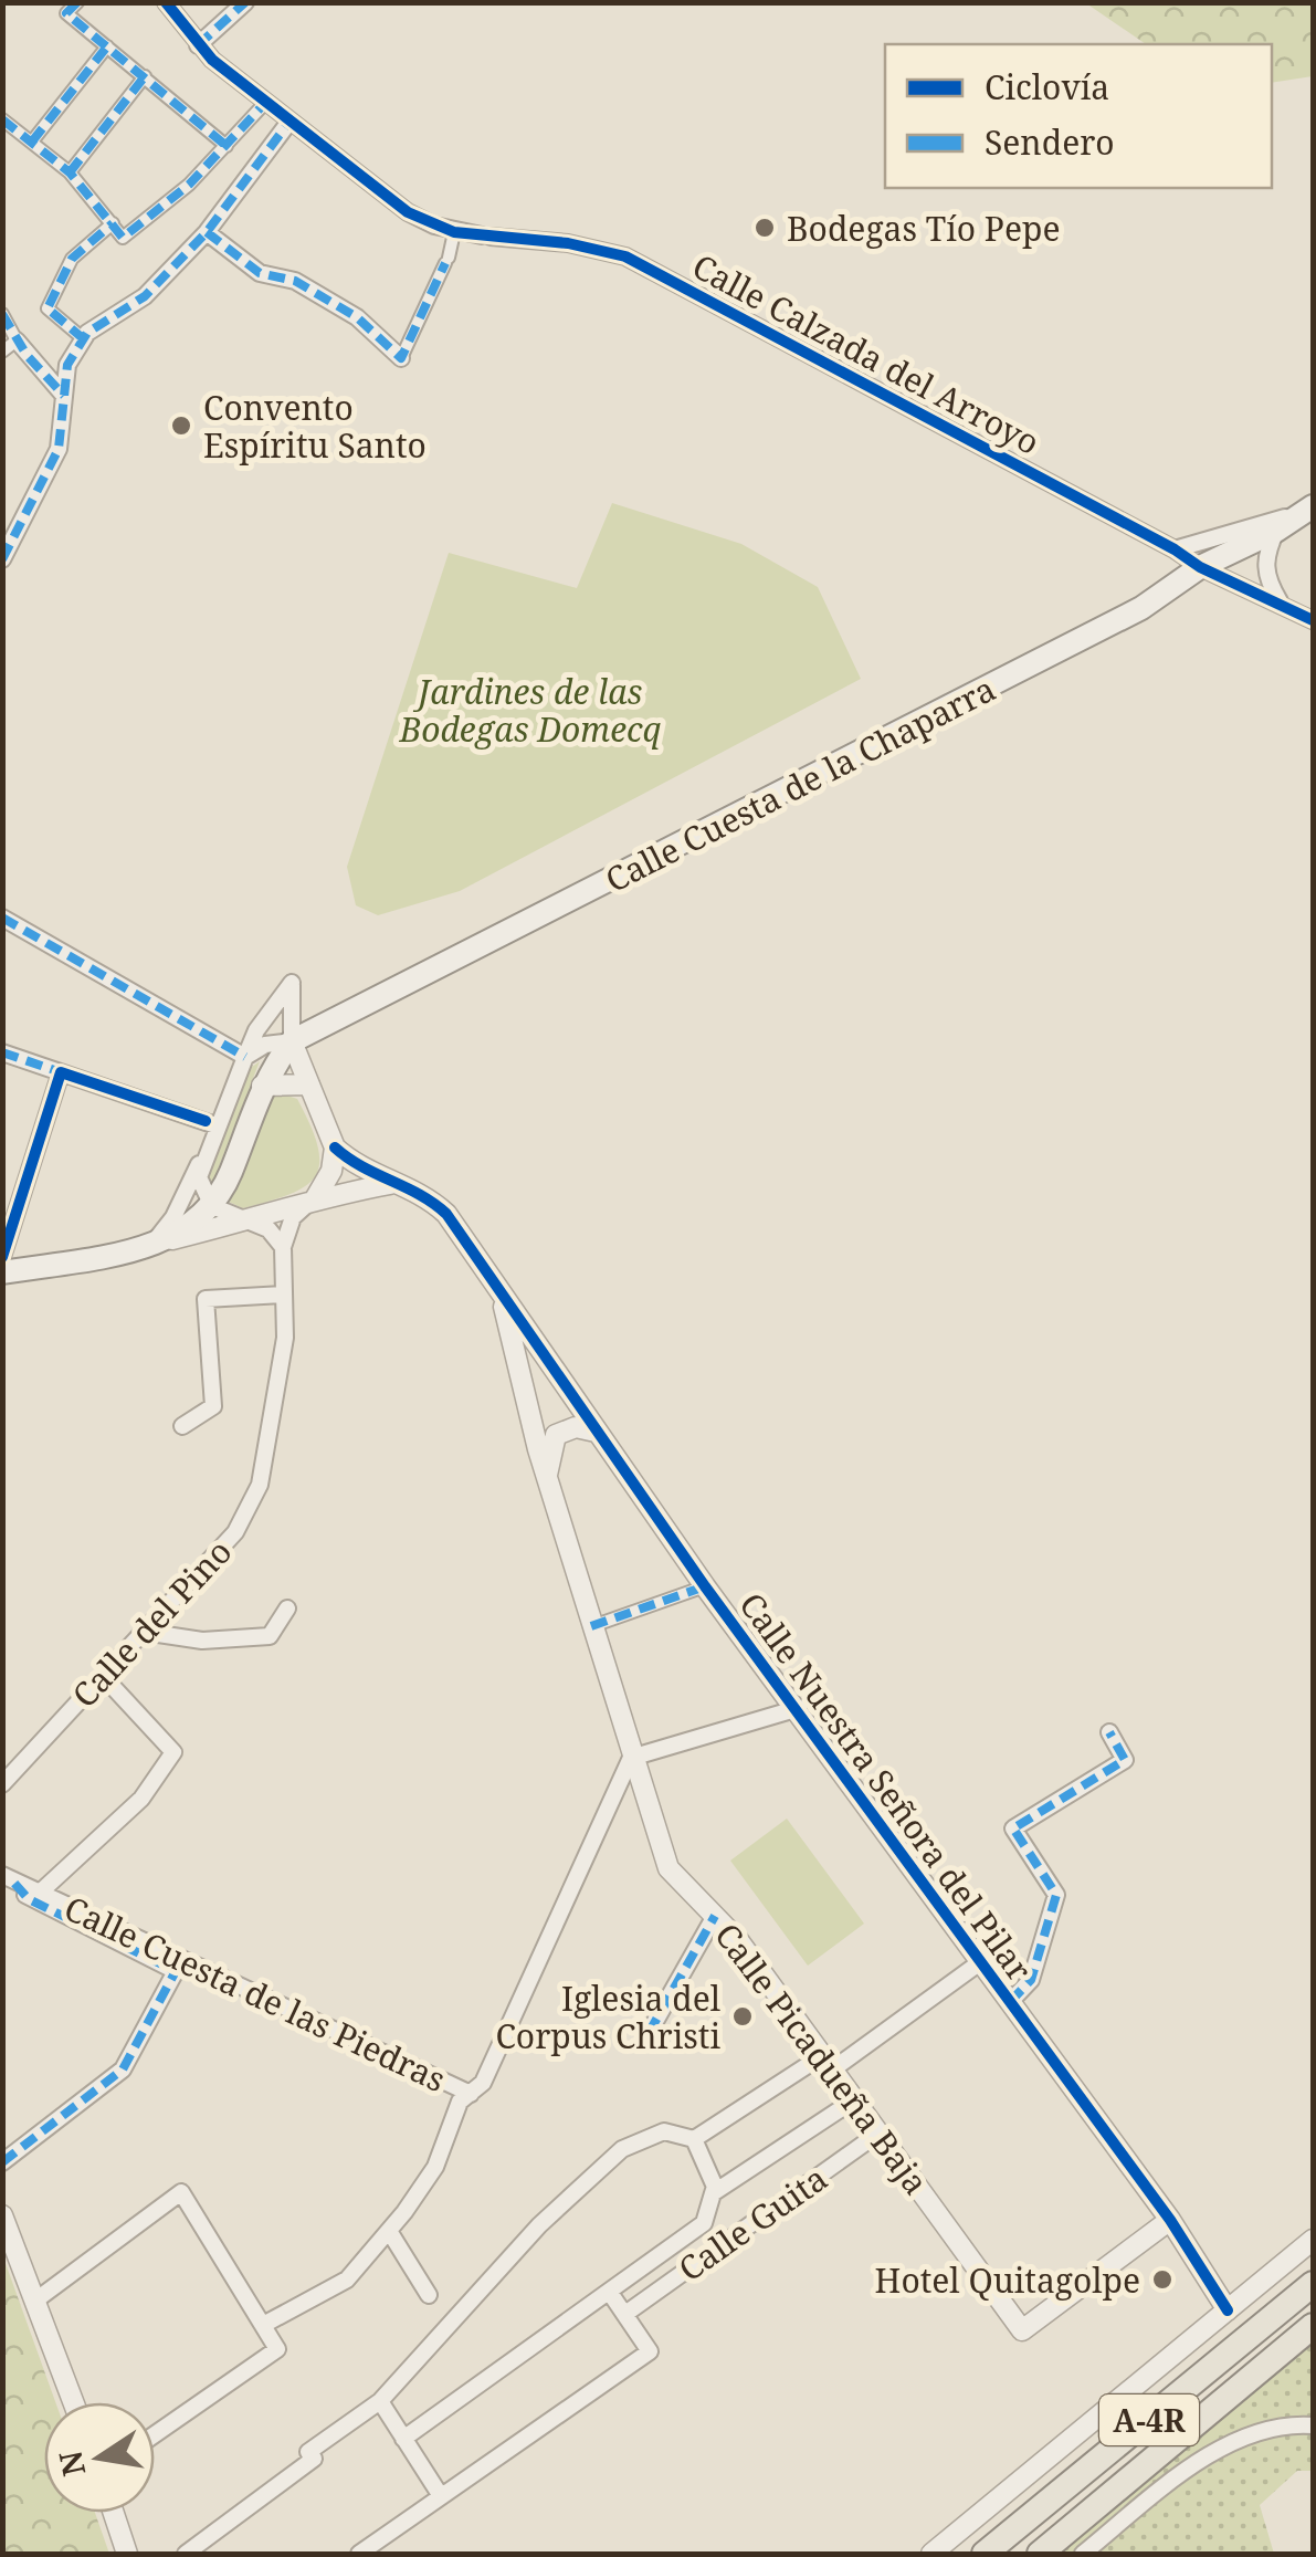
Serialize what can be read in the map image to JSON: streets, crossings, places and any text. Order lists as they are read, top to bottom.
{
  "streets": {
    "main road": ["Calle Cuesta de la Chaparra", "A-4R"],
    "street": [
      "Calle Calzada del Arroyo",
      "Calle del Pino",
      "Calle Nuestra Señora del Pilar",
      "Calle Cuesta de las Piedras",
      "Calle Picadueña Baja",
      "Calle Guita"
    ]
  },
  "crossings": [
    ["Calle Calzada del Arroyo", "Calle Cuesta de la Chaparra"],
    ["Calle Nuestra Señora del Pilar", "Calle Picadueña Baja"],
    ["Calle Cuesta de las Piedras", "Calle Picadueña Baja"],
    ["Calle Picadueña Baja", "Calle Guita"]
  ],
  "parks": ["Jardines de las Bodegas Domecq"],
  "places": [
    "Bodegas Tío Pepe",
    "Convento Espíritu Santo",
    "Iglesia del Corpus Christi",
    "Hotel Quitagolpe"
  ],
  "legend": ["Ciclovía", "Sendero"],
  "north": "left"
}
